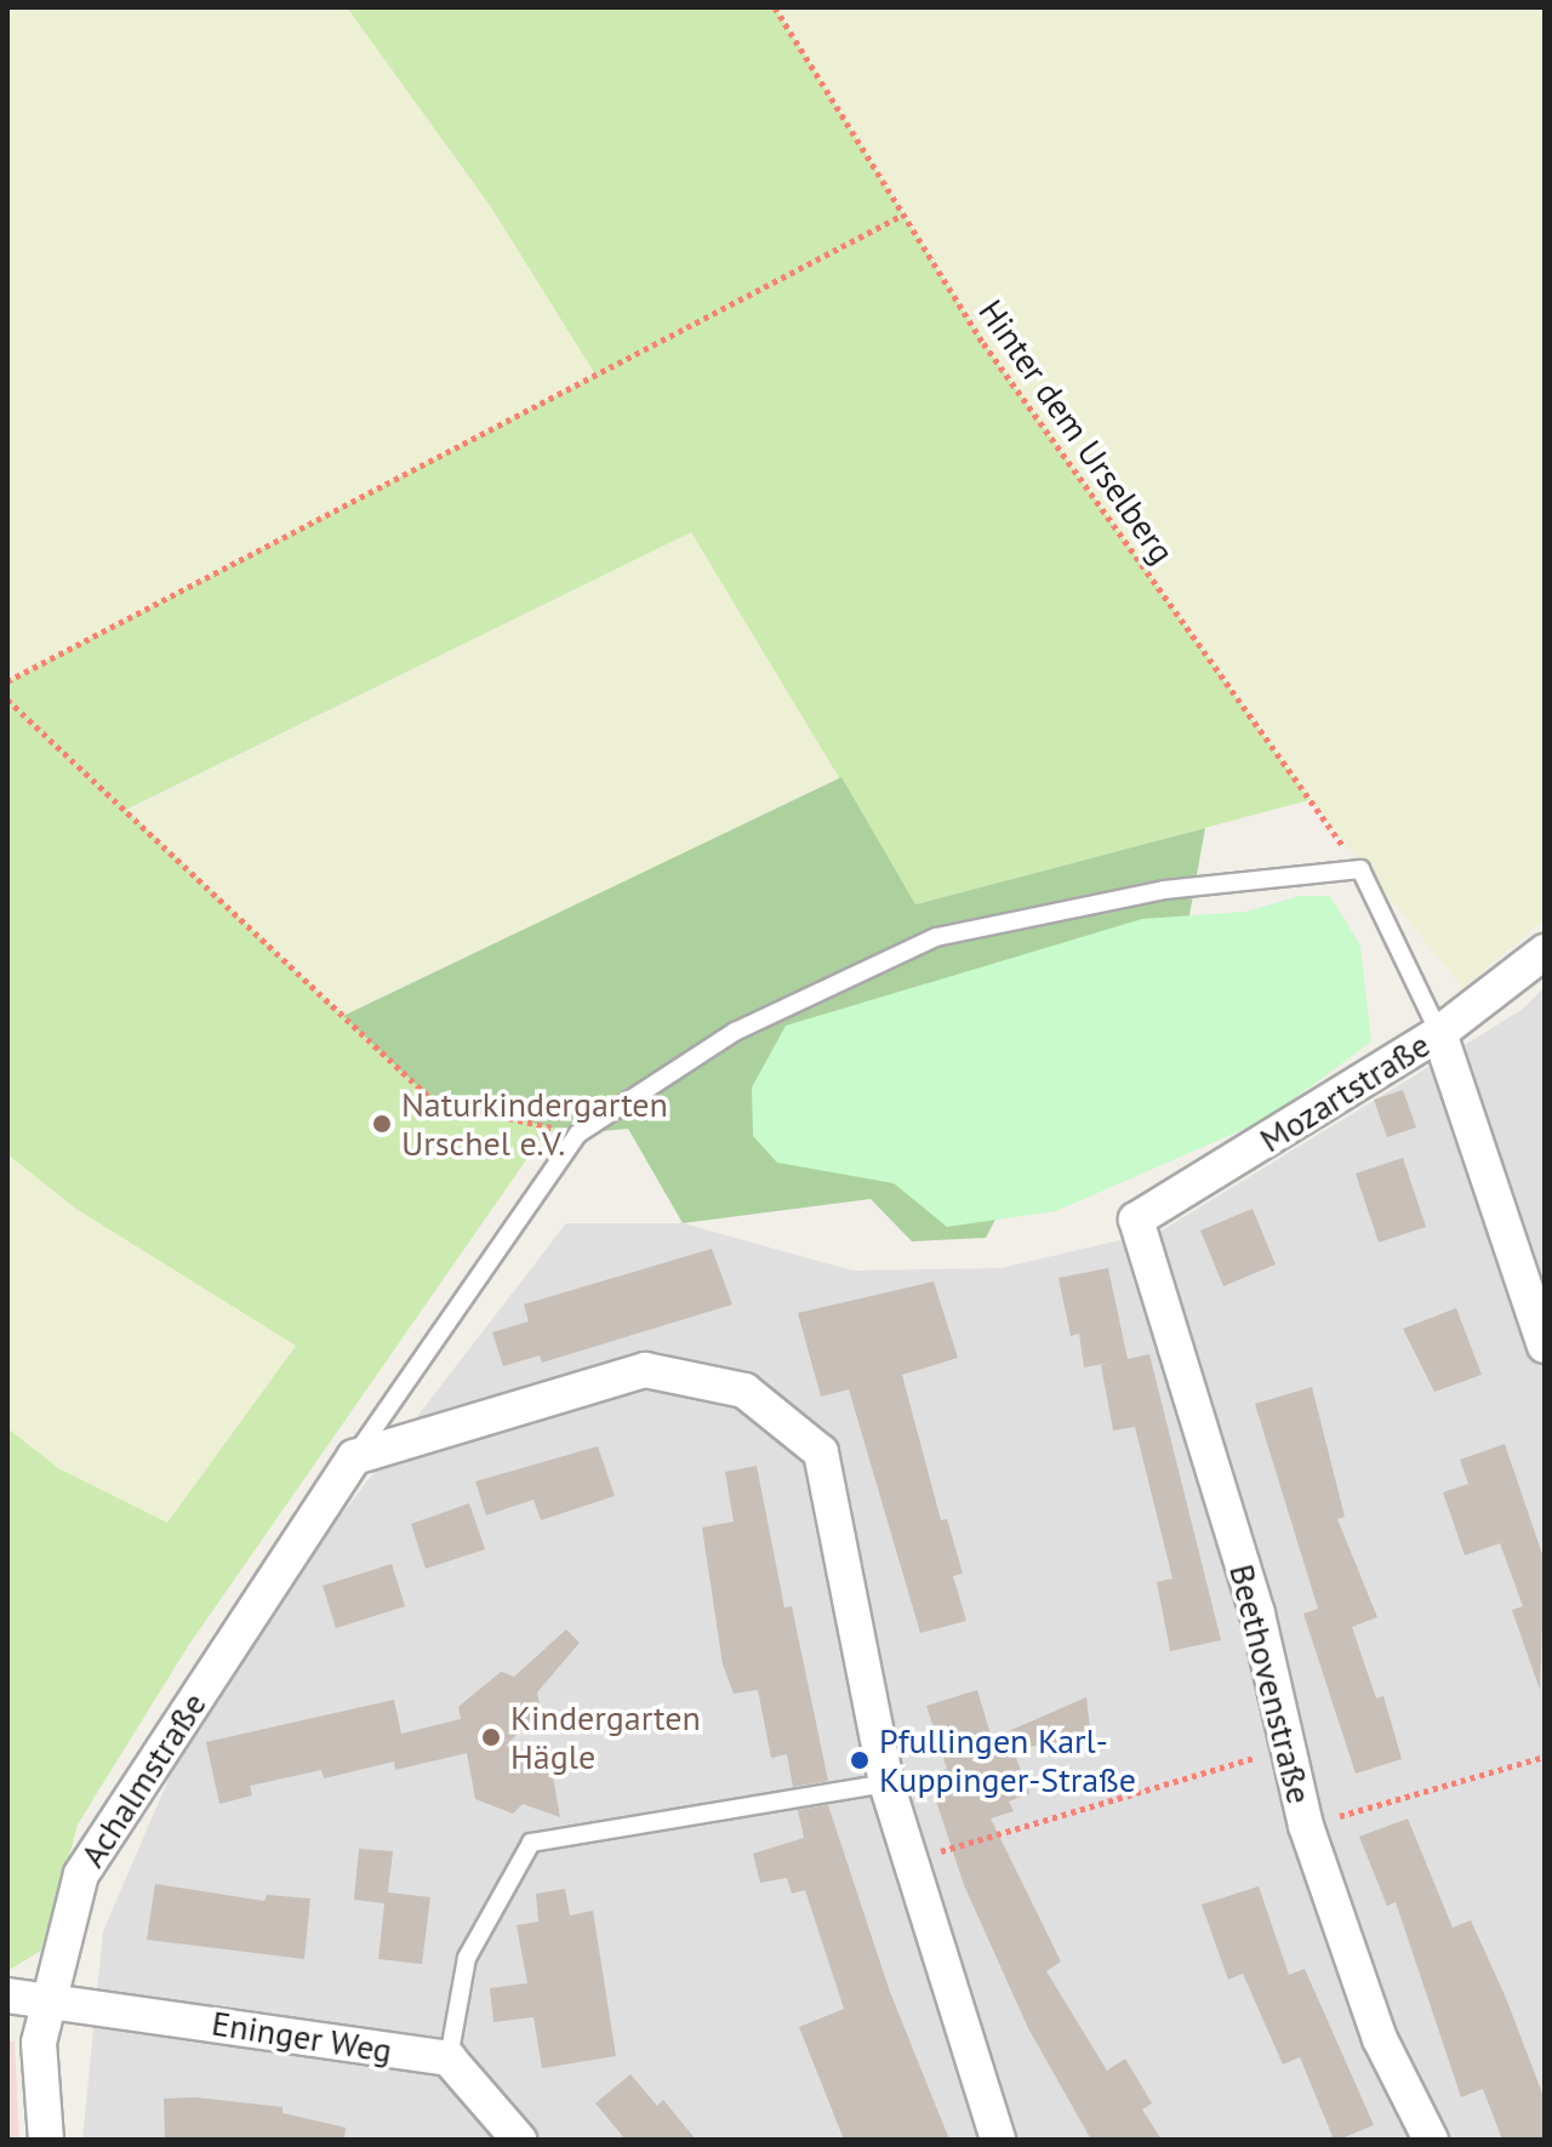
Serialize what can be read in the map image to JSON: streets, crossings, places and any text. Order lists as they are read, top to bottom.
{
  "streets": {
    "street": [
      "Mozartstraße",
      "Beethovenstraße",
      "Achalmstraße",
      "Eninger Weg"
    ],
    "path": ["Hinter dem Urselberg"]
  },
  "crossings": [
    ["Mozartstraße", "Beethovenstraße"],
    ["Achalmstraße", "Eninger Weg"]
  ],
  "places": ["Naturkindergarten Urschel e.V.", "Kindergarten Hägle", "Pfullingen Karl- Kuppinger-Straße"]
}
